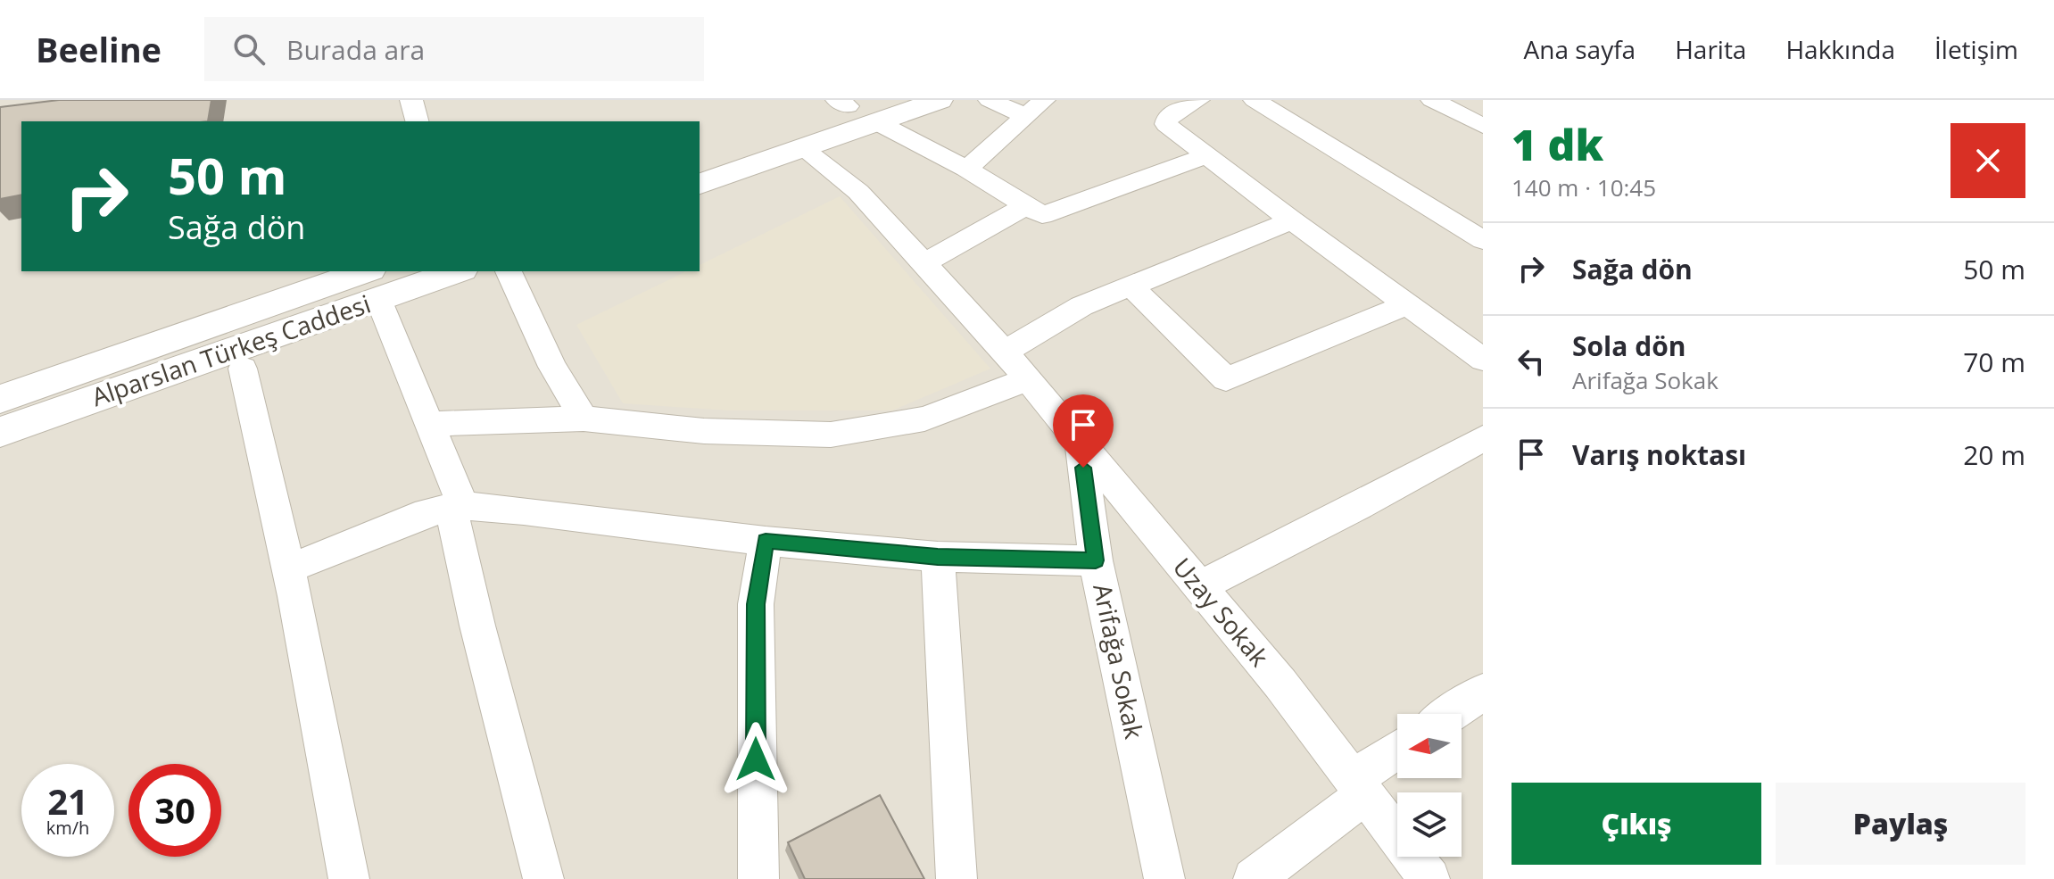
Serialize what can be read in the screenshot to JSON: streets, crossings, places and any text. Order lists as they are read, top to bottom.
{
  "streets": {
    "street": ["Alparslan Türkeş Caddesi", "Uzay Sokak", "Arifağa Sokak"]
  },
  "crossings": [
    ["Uzay Sokak", "Arifağa Sokak"]
  ],
  "north": "left",
  "page": {
    "header": "Beeline",
    "search": "Burada ara",
    "nav": [
      "Ana sayfa",
      "Harita",
      "Hakkında",
      "İletişim"
    ],
    "heading": ["1 dk", "140 m · 10:45"],
    "turn": ["50 m", "Sağa dön"],
    "list": [
      {
        "name": "Sağa dön",
        "value": "50 m"
      },
      {
        "name": "Sola dön",
        "note": "Arifağa Sokak",
        "value": "70 m"
      },
      {
        "name": "Varış noktası",
        "value": "20 m"
      }
    ],
    "speed": "21 km/h",
    "limit": "30",
    "buttons": ["Çıkış", "Paylaş"]
  }
}
